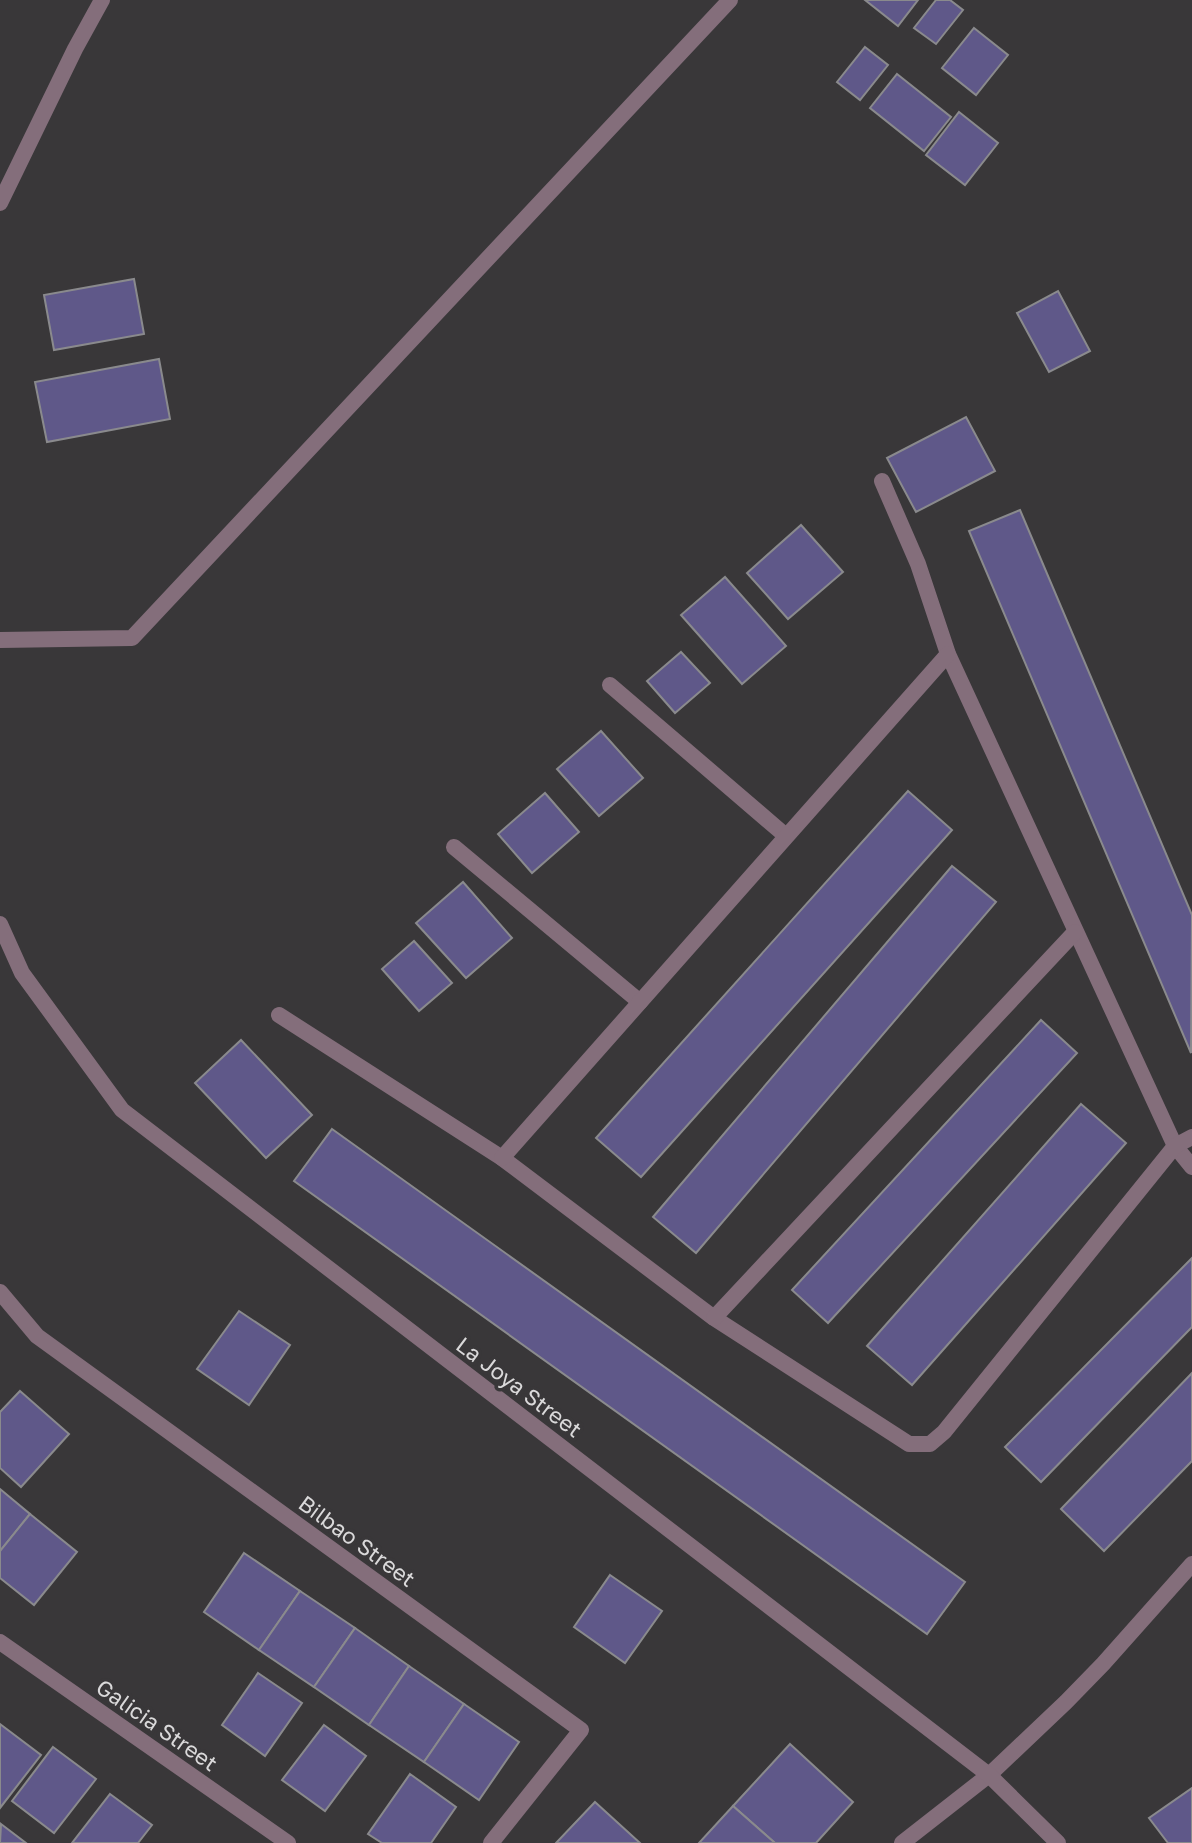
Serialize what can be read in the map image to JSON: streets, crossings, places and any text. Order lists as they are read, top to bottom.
{
  "streets": {
    "street": ["La Joya Street", "Bilbao Street", "Galicia Street"]
  }
}
